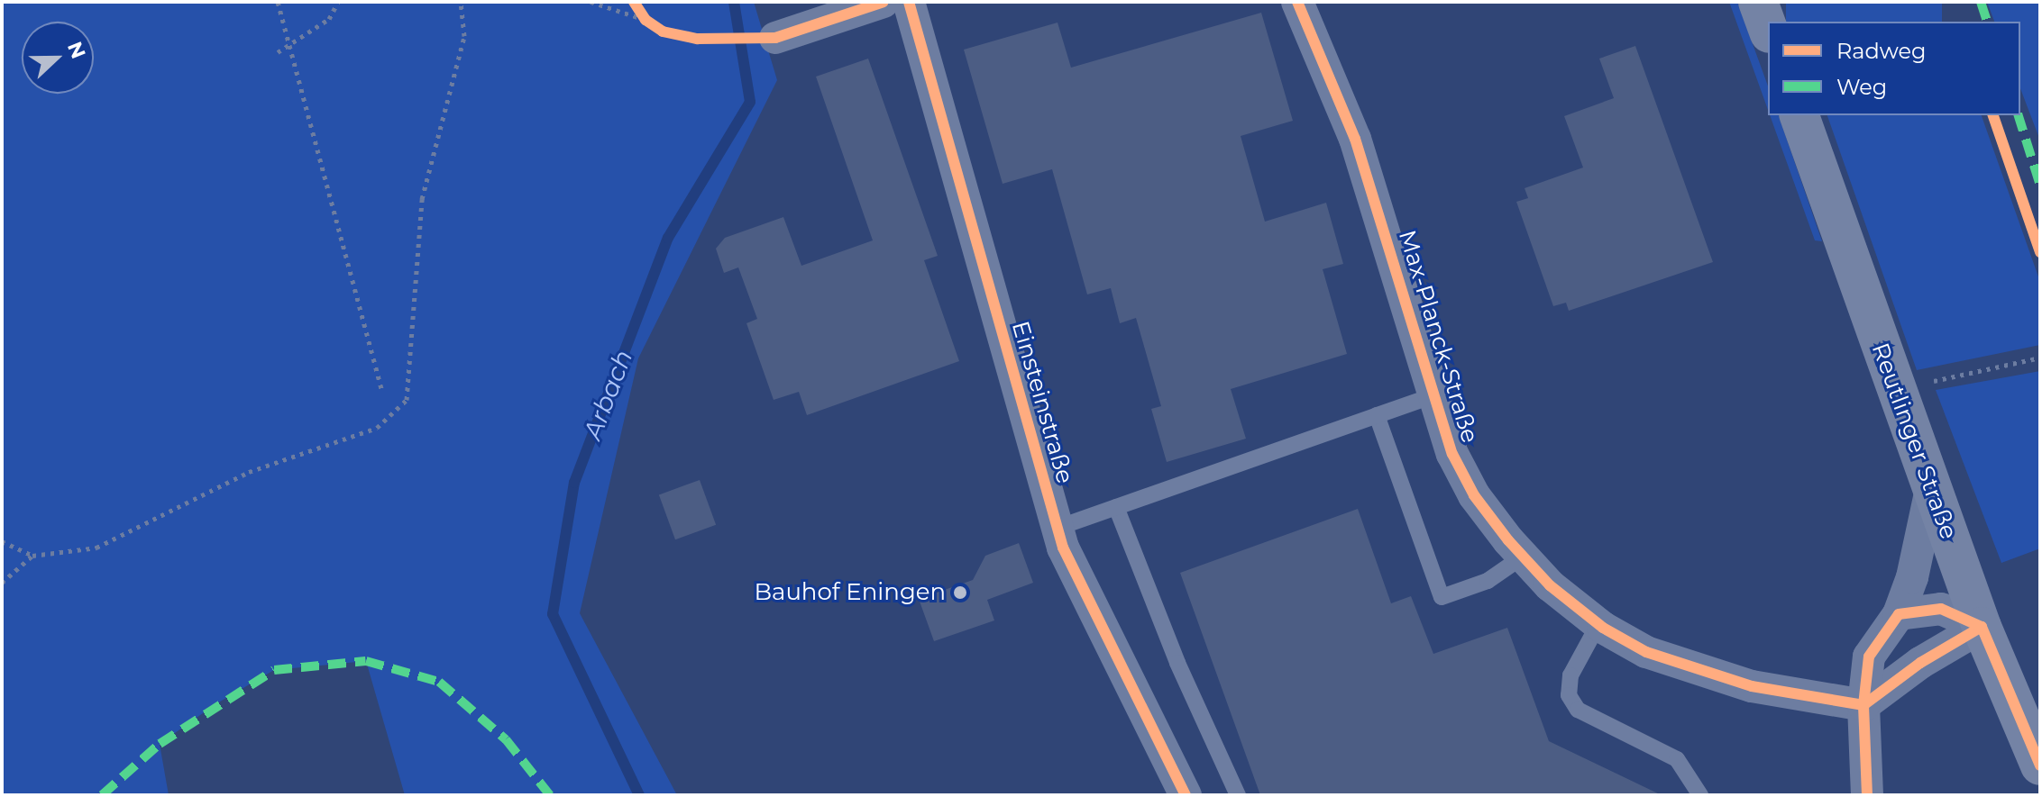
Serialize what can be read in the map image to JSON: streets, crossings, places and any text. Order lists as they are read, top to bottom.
{
  "streets": {
    "main road": ["Reutlinger Straße"],
    "street": ["Max-Planck-Straße", "Einsteinstraße"]
  },
  "water": ["Arbach"],
  "places": ["Bauhof Eningen"],
  "legend": ["Radweg", "Weg"],
  "north": "right"
}
